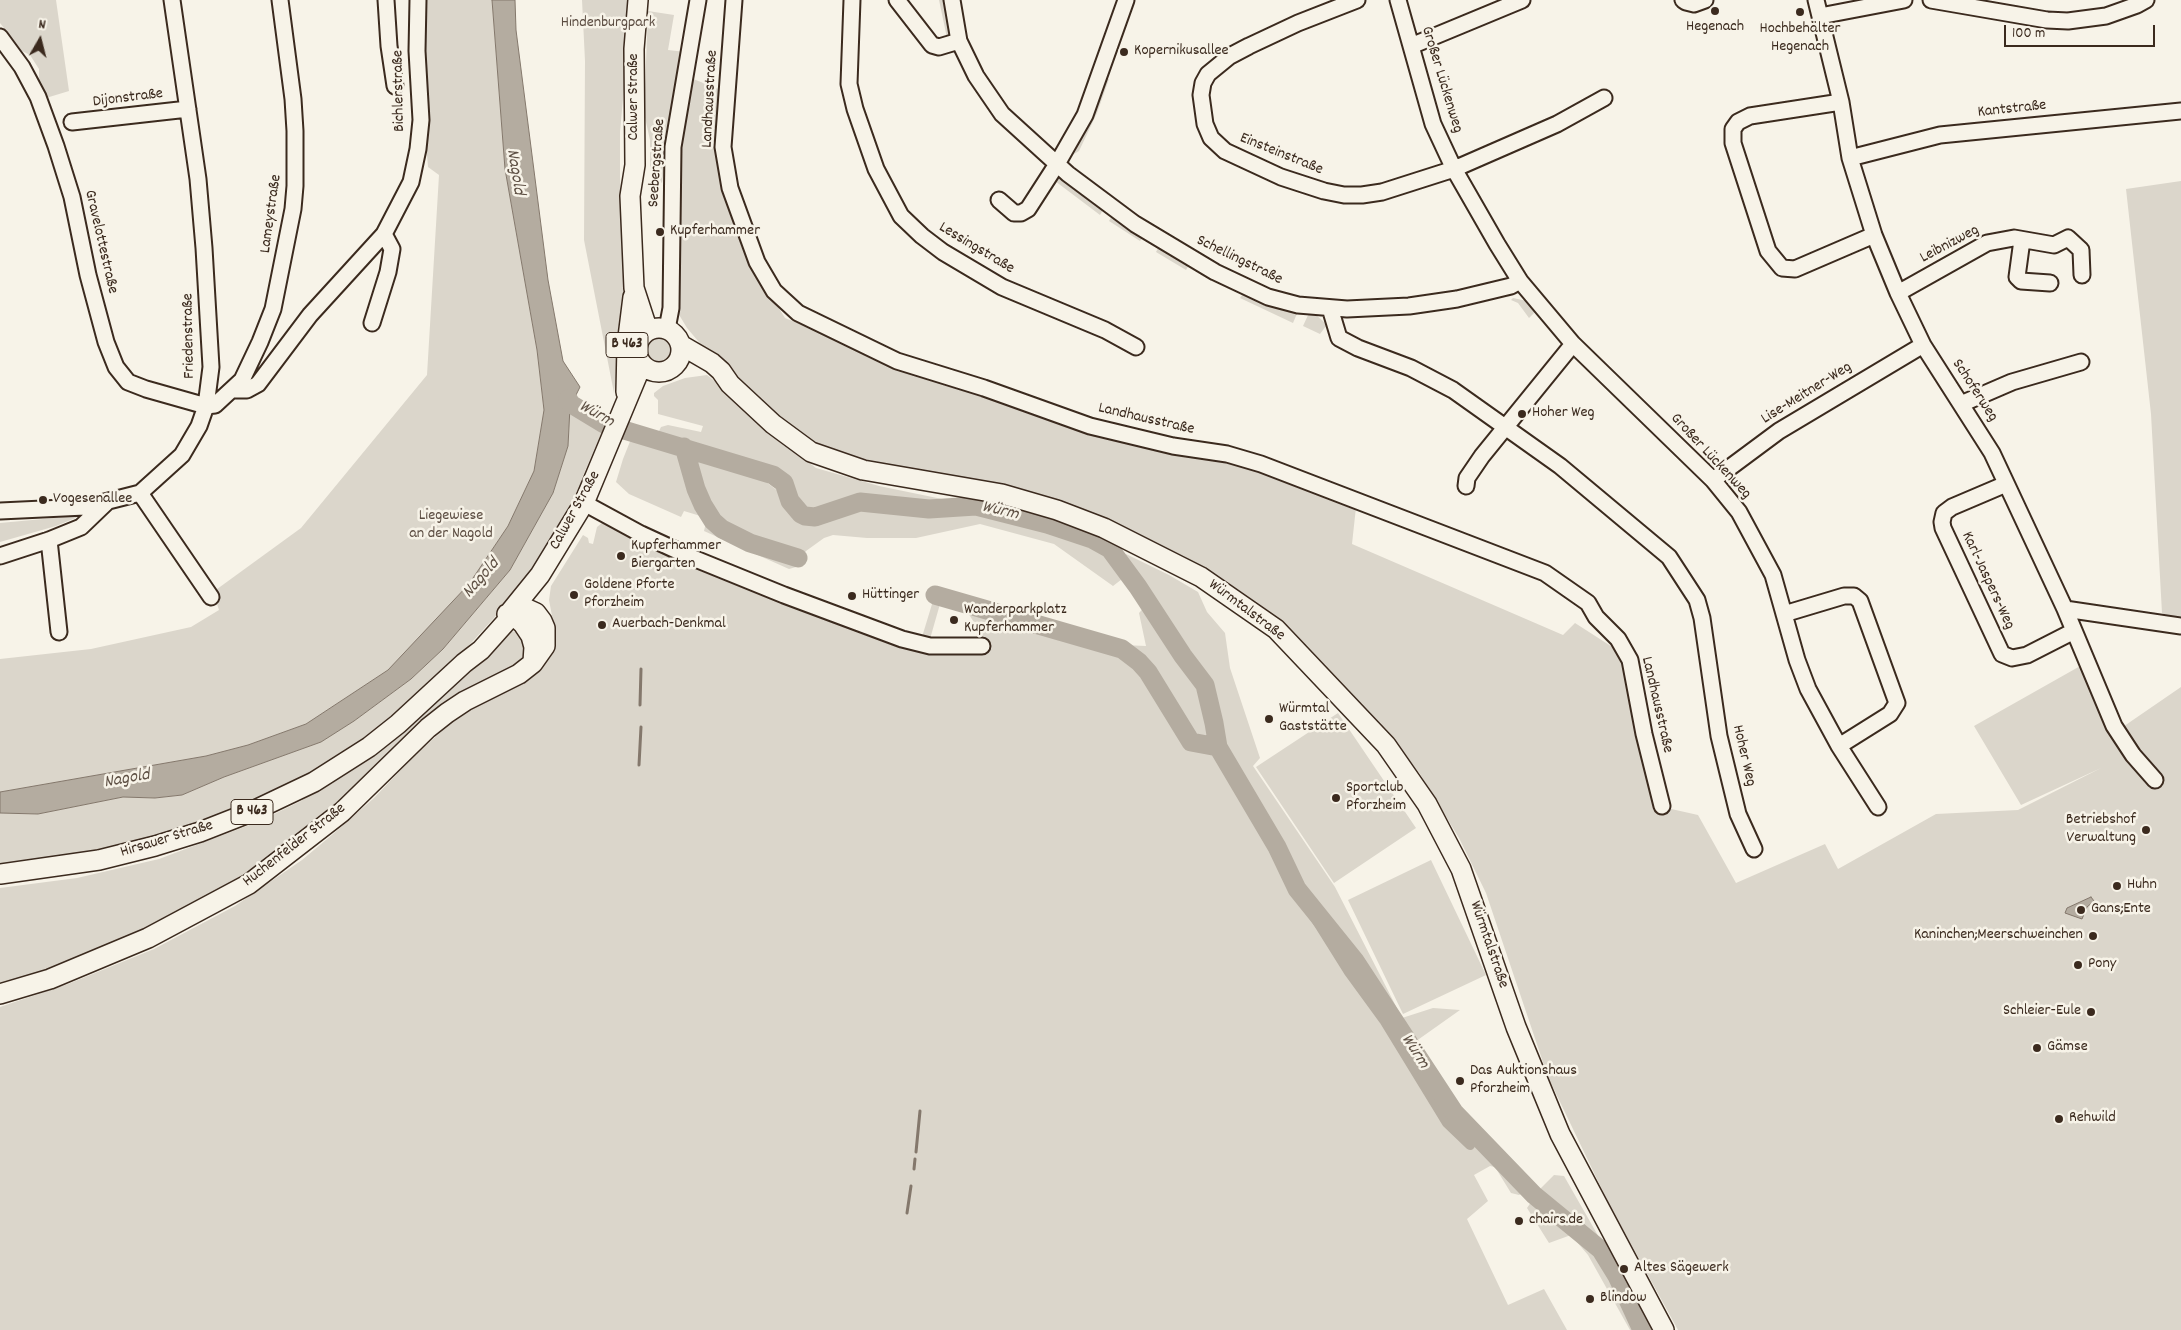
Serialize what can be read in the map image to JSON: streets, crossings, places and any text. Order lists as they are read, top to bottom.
{
  "streets": {
    "main road": [
      "Calwer Straße",
      "B 463",
      "Würmtalstraße",
      "Hirsauer Straße",
      "Huchenfelder Straße"
    ],
    "street": [
      "Großer Lückenweg",
      "Bichlerstraße",
      "Dijonstraße",
      "Landhausstraße",
      "Kantstraße",
      "Einsteinstraße",
      "Seebergstraße",
      "Lameystraße",
      "Gravelottestraße",
      "Leibnizweg",
      "Lessingstraße",
      "Schellingstraße",
      "Friedenstraße",
      "Schoferweg",
      "Lise-Meitner-Weg",
      "Karl-Jaspers-Weg",
      "Hoher Weg"
    ]
  },
  "crossings": [
    ["Großer Lückenweg", "Einsteinstraße"],
    ["Großer Lückenweg", "Schellingstraße"],
    ["Großer Lückenweg", "Lise-Meitner-Weg"],
    ["Bichlerstraße", "Lameystraße"],
    ["Calwer Straße", "Seebergstraße"],
    ["Calwer Straße", "B 463"],
    ["Calwer Straße", "Würmtalstraße"],
    ["Calwer Straße", "Hirsauer Straße"],
    ["Calwer Straße", "Huchenfelder Straße"],
    ["Dijonstraße", "Friedenstraße"],
    ["Kantstraße", "Schoferweg"],
    ["Seebergstraße", "Würmtalstraße"],
    ["Lameystraße", "Gravelottestraße"],
    ["Lameystraße", "Friedenstraße"],
    ["Gravelottestraße", "Friedenstraße"],
    ["Leibnizweg", "Schoferweg"],
    ["Schellingstraße", "Hoher Weg"],
    ["Schoferweg", "Lise-Meitner-Weg"],
    ["Schoferweg", "Karl-Jaspers-Weg"]
  ],
  "water": ["Nagold", "Würm"],
  "parks": ["Hindenburgpark", "Liegewiese an der Nagold"],
  "places": [
    "Hegenach",
    "Hochbehälter Hegenach",
    "Kopernikusallee",
    "Kupferhammer",
    "Hoher Weg",
    "Vogesenallee",
    "Kupferhammer Biergarten",
    "Goldene Pforte Pforzheim",
    "Hüttinger",
    "Wanderparkplatz Kupferhammer",
    "Auerbach-Denkmal",
    "Würmtal Gaststätte",
    "Sportclub Pforzheim",
    "Betriebshof Verwaltung",
    "Huhn",
    "Gans;Ente",
    "Kaninchen;Meerschweinchen",
    "Pony",
    "Schleier-Eule",
    "Gämse",
    "Das Auktionshaus Pforzheim",
    "Rehwild",
    "chairs.de",
    "Altes Sägewerk",
    "Blindow"
  ],
  "scale_bar": "100 m",
  "north": "top"
}
